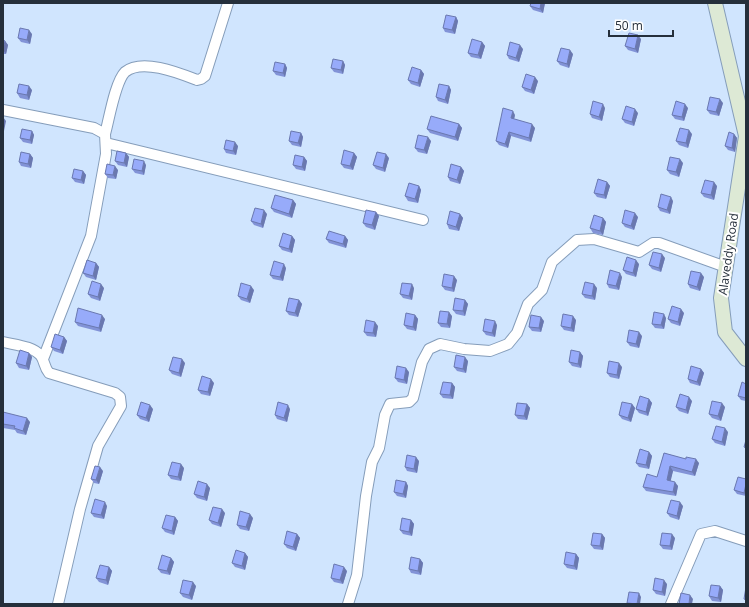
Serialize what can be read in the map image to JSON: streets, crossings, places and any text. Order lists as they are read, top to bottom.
{
  "streets": {
    "street": ["Alaveddy Road"]
  },
  "scale_bar": "50 m"
}
